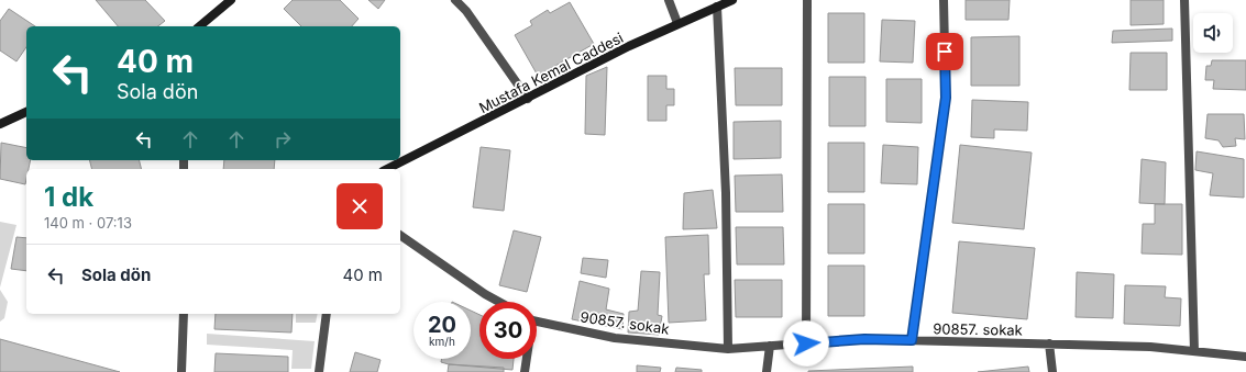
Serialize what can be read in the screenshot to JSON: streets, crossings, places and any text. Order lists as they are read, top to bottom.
{
  "streets": {
    "street": ["Mustafa Kemal Caddesi", "90857. sokak"]
  },
  "page": {
    "turn": ["40 m", "Sola dön"],
    "heading": ["1 dk", "140 m · 07:13"],
    "list": [
      {
        "name": "Sola dön",
        "value": "40 m"
      }
    ],
    "speed": "20 km/h",
    "limit": "30"
  }
}
